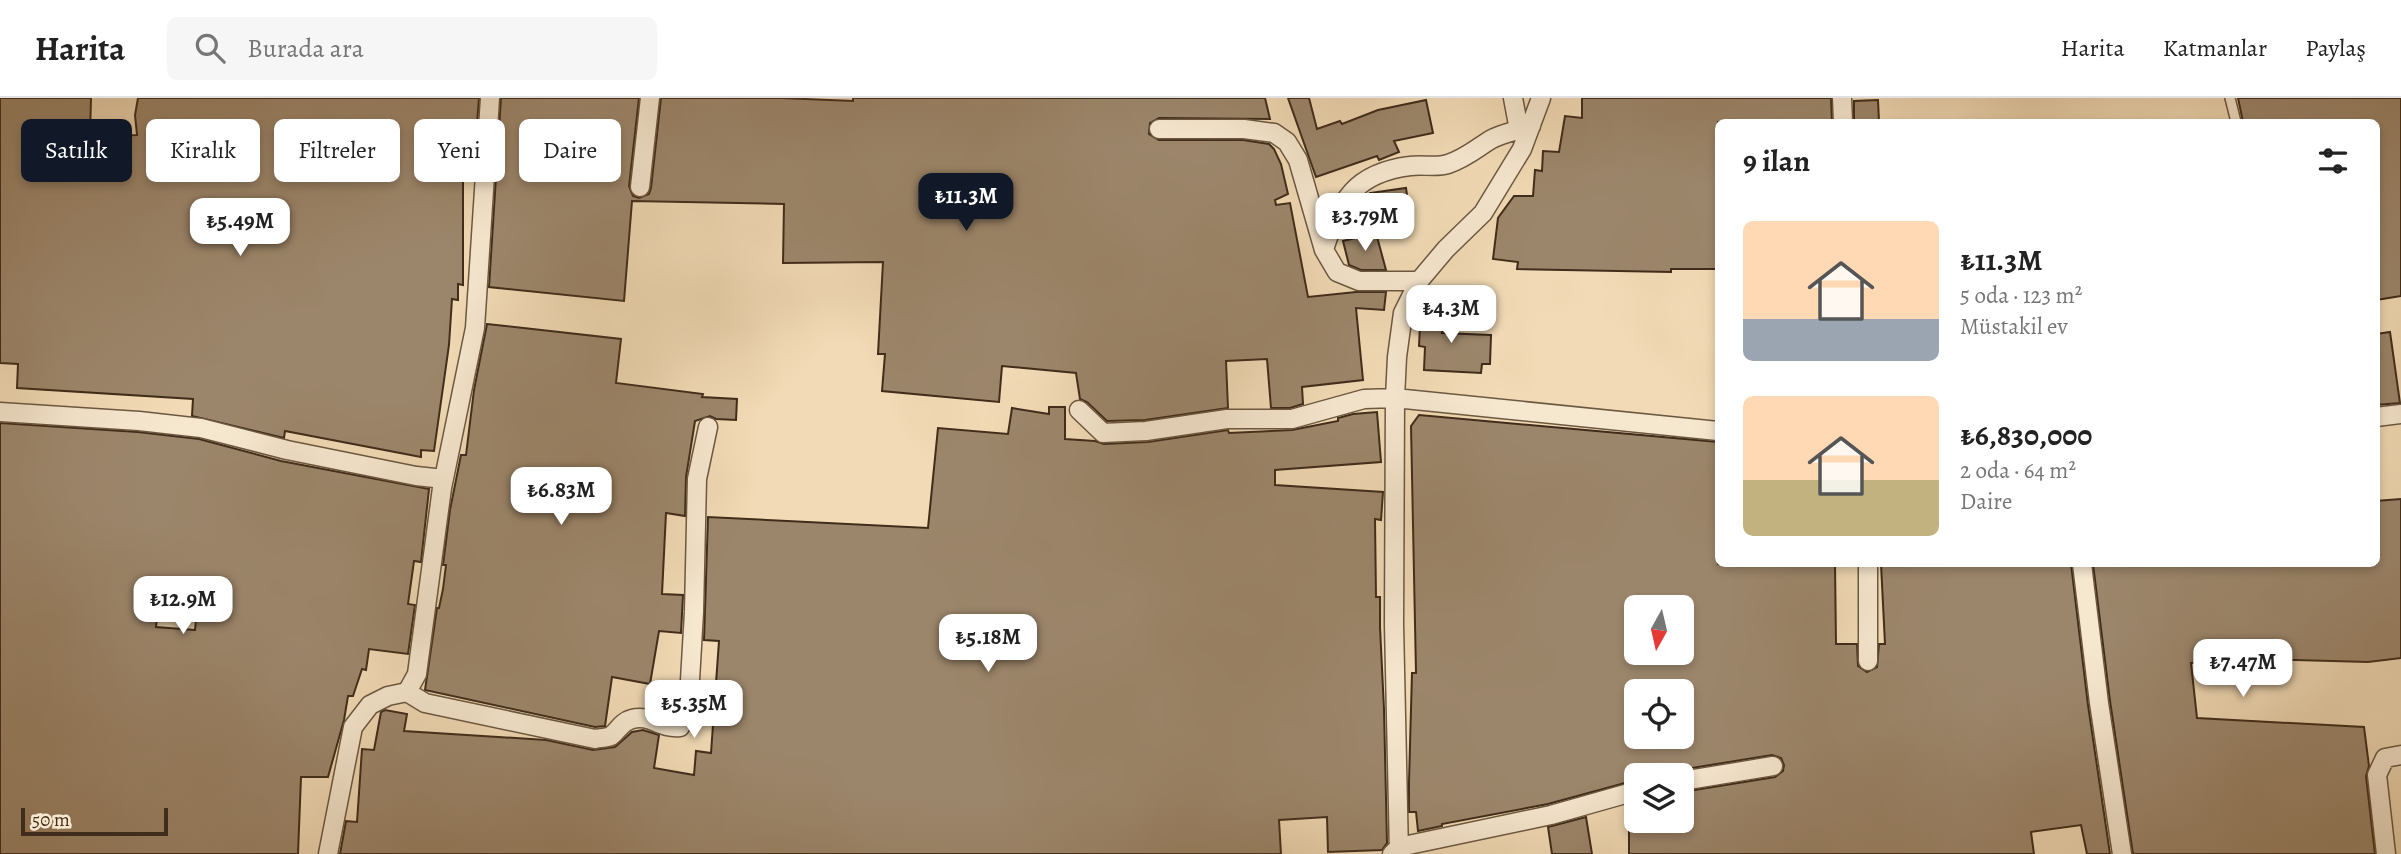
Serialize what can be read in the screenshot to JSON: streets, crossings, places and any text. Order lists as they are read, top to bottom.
{
  "scale_bar": "50 m",
  "north": "bottom",
  "page": {
    "header": "Harita",
    "search": "Burada ara",
    "nav": ["Harita", "Katmanlar", "Paylaş"],
    "chip": [
      "Satılık",
      "Kiralık",
      "Filtreler",
      "Yeni",
      "Daire"
    ],
    "heading": "9 ilan",
    "price": [
      "₺11.3M",
      "₺3.79M",
      "₺5.49M",
      "₺4.3M",
      "₺6.83M",
      "₺12.9M",
      "₺5.18M",
      "₺7.47M",
      "₺5.35M"
    ],
    "list": [
      {
        "name": "₺11.3M",
        "note": "5 oda · 123 m² · Müstakil ev"
      },
      {
        "name": "₺6,830,000",
        "note": "2 oda · 64 m² · Daire"
      }
    ],
    "scale": "50 m"
  }
}
